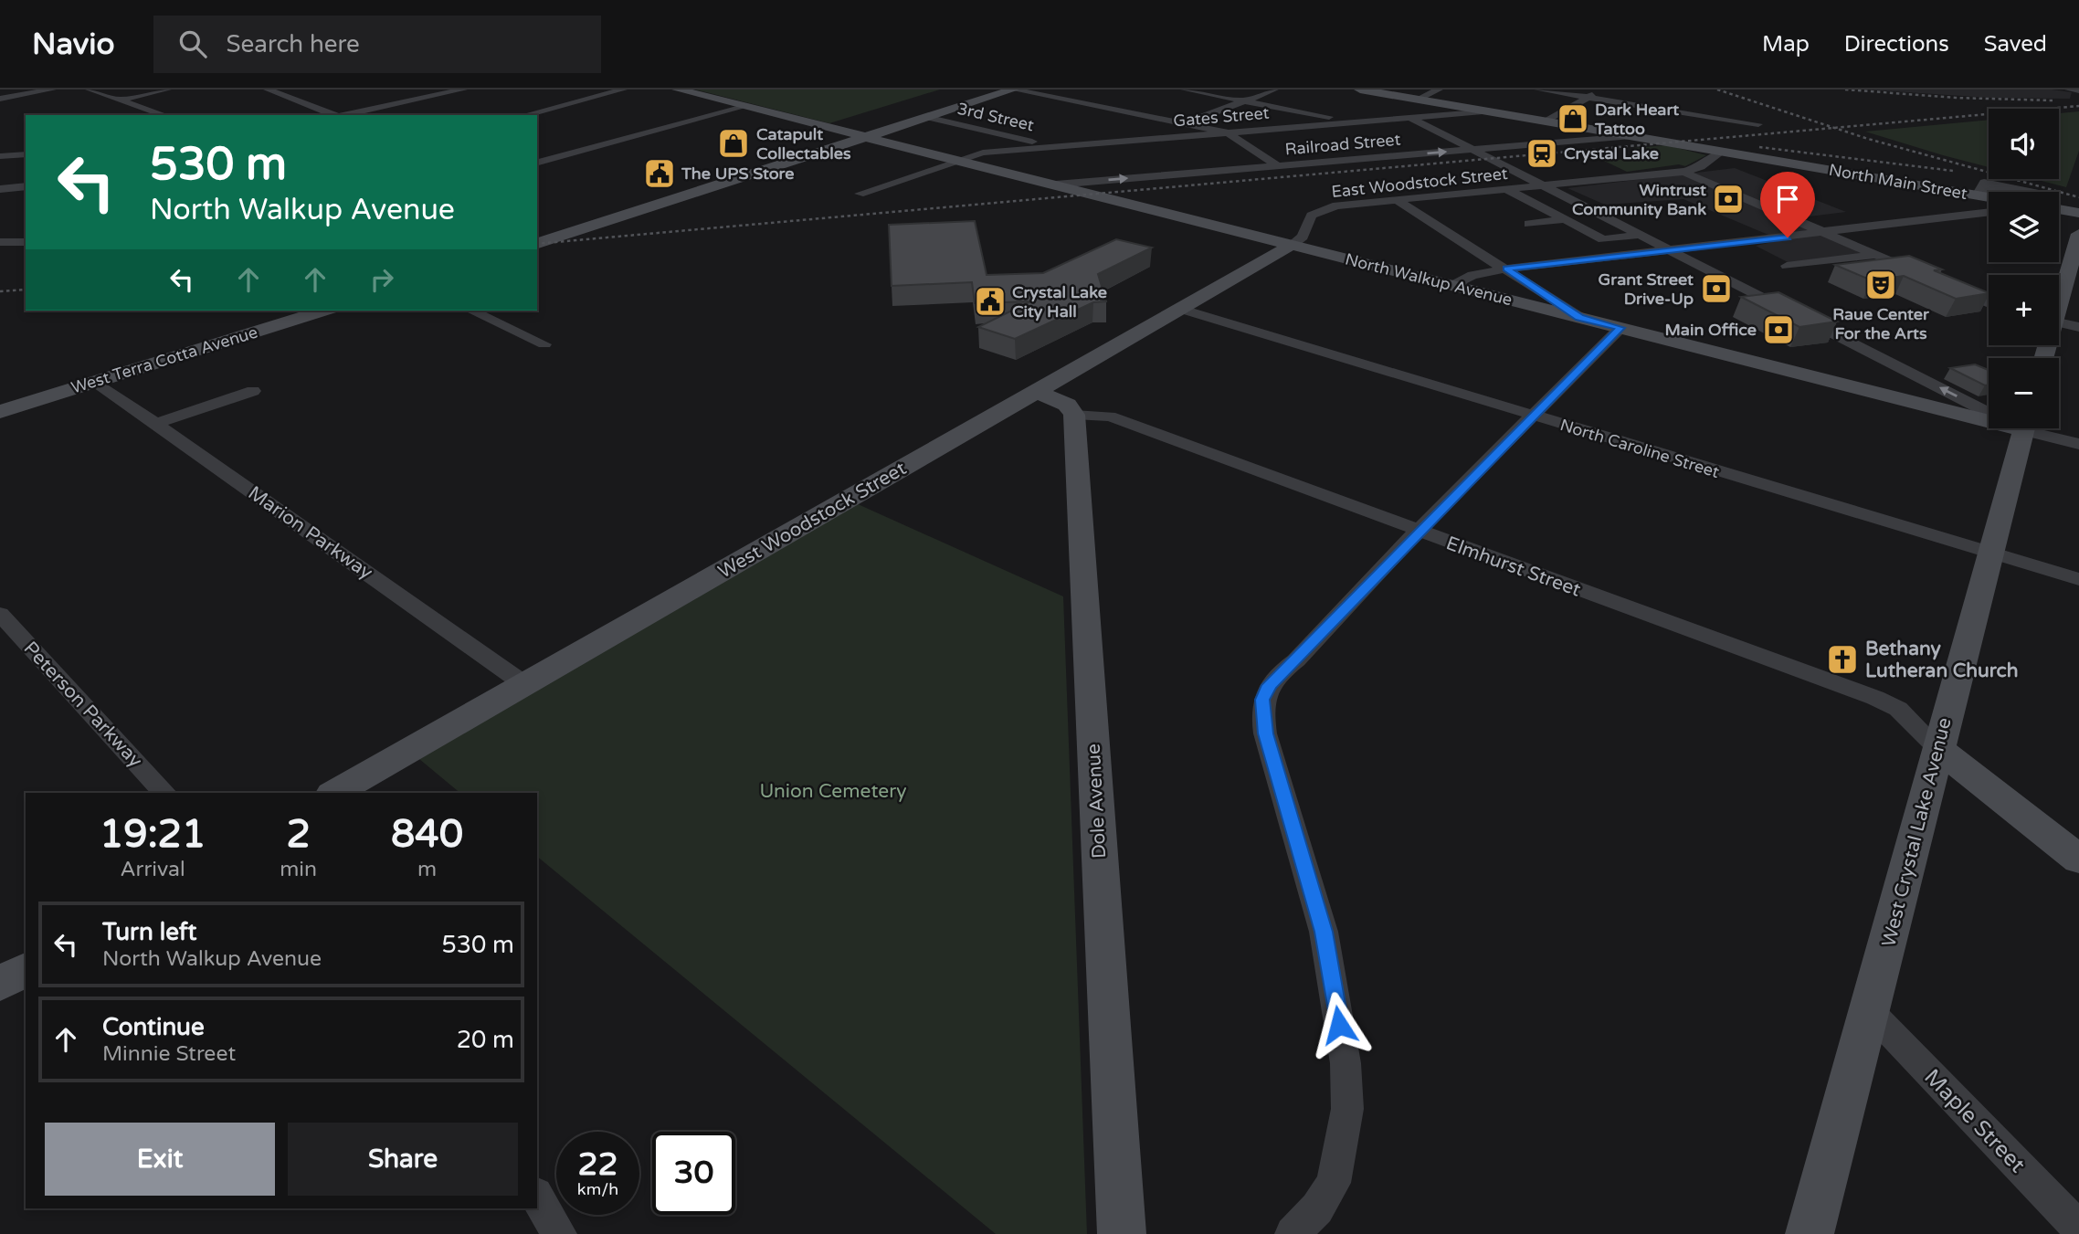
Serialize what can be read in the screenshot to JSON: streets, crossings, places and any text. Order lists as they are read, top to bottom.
{
  "streets": {
    "street": [
      "3rd Street",
      "Gates Street",
      "Railroad Street",
      "North Main Street",
      "East Woodstock Street",
      "North Walkup Avenue",
      "West Terra Cotta Avenue",
      "North Caroline Street",
      "West Woodstock Street",
      "Marion Parkway",
      "Elmhurst Street",
      "Peterson Parkway",
      "Dole Avenue",
      "West Crystal Lake Avenue",
      "Maple Street"
    ]
  },
  "crossings": [
    ["3rd Street", "Gates Street"],
    ["Gates Street", "North Main Street"],
    ["Gates Street", "North Walkup Avenue"],
    ["Railroad Street", "North Main Street"],
    ["Railroad Street", "North Walkup Avenue"],
    ["East Woodstock Street", "North Walkup Avenue"],
    ["East Woodstock Street", "West Woodstock Street"],
    ["North Walkup Avenue", "West Woodstock Street"],
    ["West Terra Cotta Avenue", "Marion Parkway"],
    ["North Caroline Street", "West Woodstock Street"],
    ["North Caroline Street", "West Crystal Lake Avenue"],
    ["West Woodstock Street", "Marion Parkway"],
    ["Elmhurst Street", "Dole Avenue"],
    ["Elmhurst Street", "West Crystal Lake Avenue"],
    ["West Crystal Lake Avenue", "Maple Street"]
  ],
  "parks": ["Union Cemetery"],
  "places": {
    "shop": ["Dark Heart Tattoo", "Catapult Collectables"],
    "station": ["Crystal Lake"],
    "public building": ["The UPS Store", "Crystal Lake City Hall"],
    "bank": ["Wintrust Community Bank", "Grant Street Drive-Up", "Main Office"],
    "theatre": ["Raue Center For the Arts"],
    "church": ["Bethany Lutheran Church"]
  },
  "page": {
    "header": "Navio",
    "search": "Search here",
    "nav": ["Map", "Directions", "Saved"],
    "map_buttons": ["+", "−"],
    "turn": ["530 m", "North Walkup Avenue"],
    "eta": [
      "19:21",
      "Arrival",
      "2",
      "min",
      "840",
      "m"
    ],
    "list": [
      {
        "name": "Turn left",
        "note": "North Walkup Avenue",
        "value": "530 m"
      },
      {
        "name": "Continue",
        "note": "Minnie Street",
        "value": "20 m"
      }
    ],
    "buttons": ["Exit", "Share"],
    "speed": "22 km/h",
    "limit": "30"
  }
}
